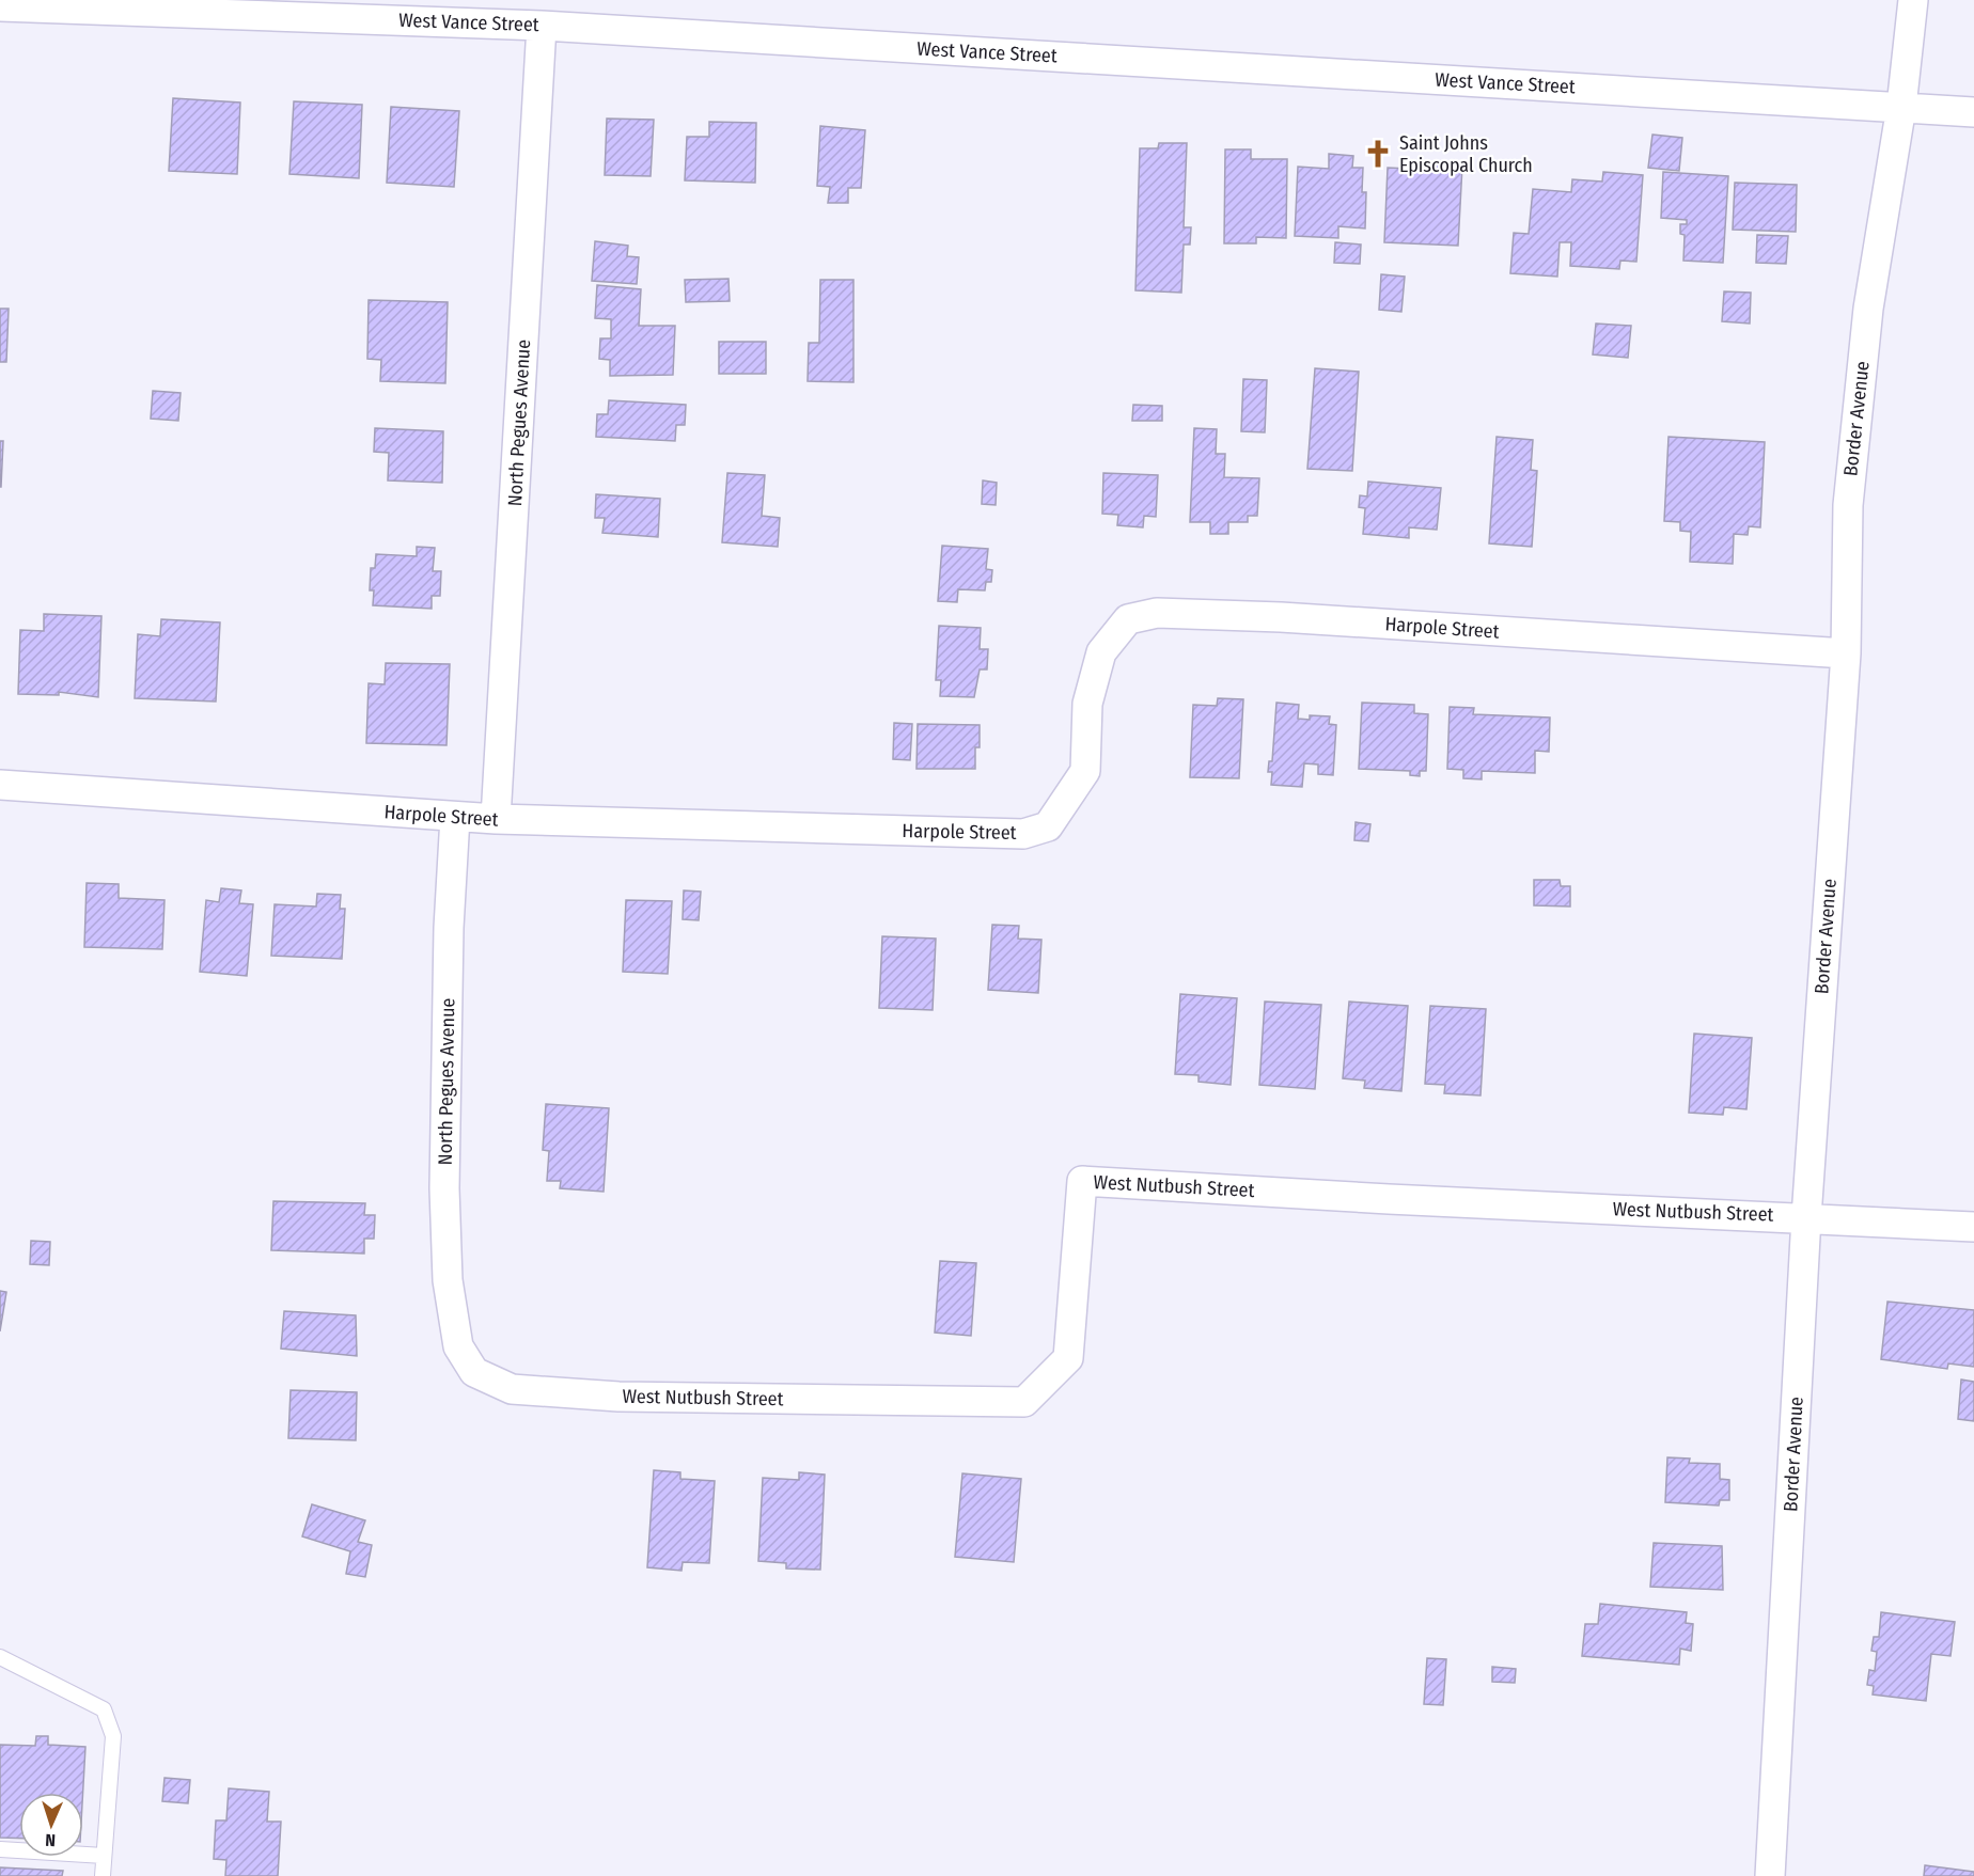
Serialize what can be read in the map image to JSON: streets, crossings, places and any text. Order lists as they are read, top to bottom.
{
  "streets": {
    "street": [
      "West Vance Street",
      "Border Avenue",
      "North Pegues Avenue",
      "Harpole Street",
      "West Nutbush Street"
    ]
  },
  "crossings": [
    ["West Vance Street", "Border Avenue"],
    ["West Vance Street", "North Pegues Avenue"],
    ["Border Avenue", "Harpole Street"],
    ["Border Avenue", "West Nutbush Street"],
    ["North Pegues Avenue", "Harpole Street"],
    ["North Pegues Avenue", "West Nutbush Street"]
  ],
  "places": {
    "church": ["Saint Johns Episcopal Church"]
  },
  "north": "bottom"
}
